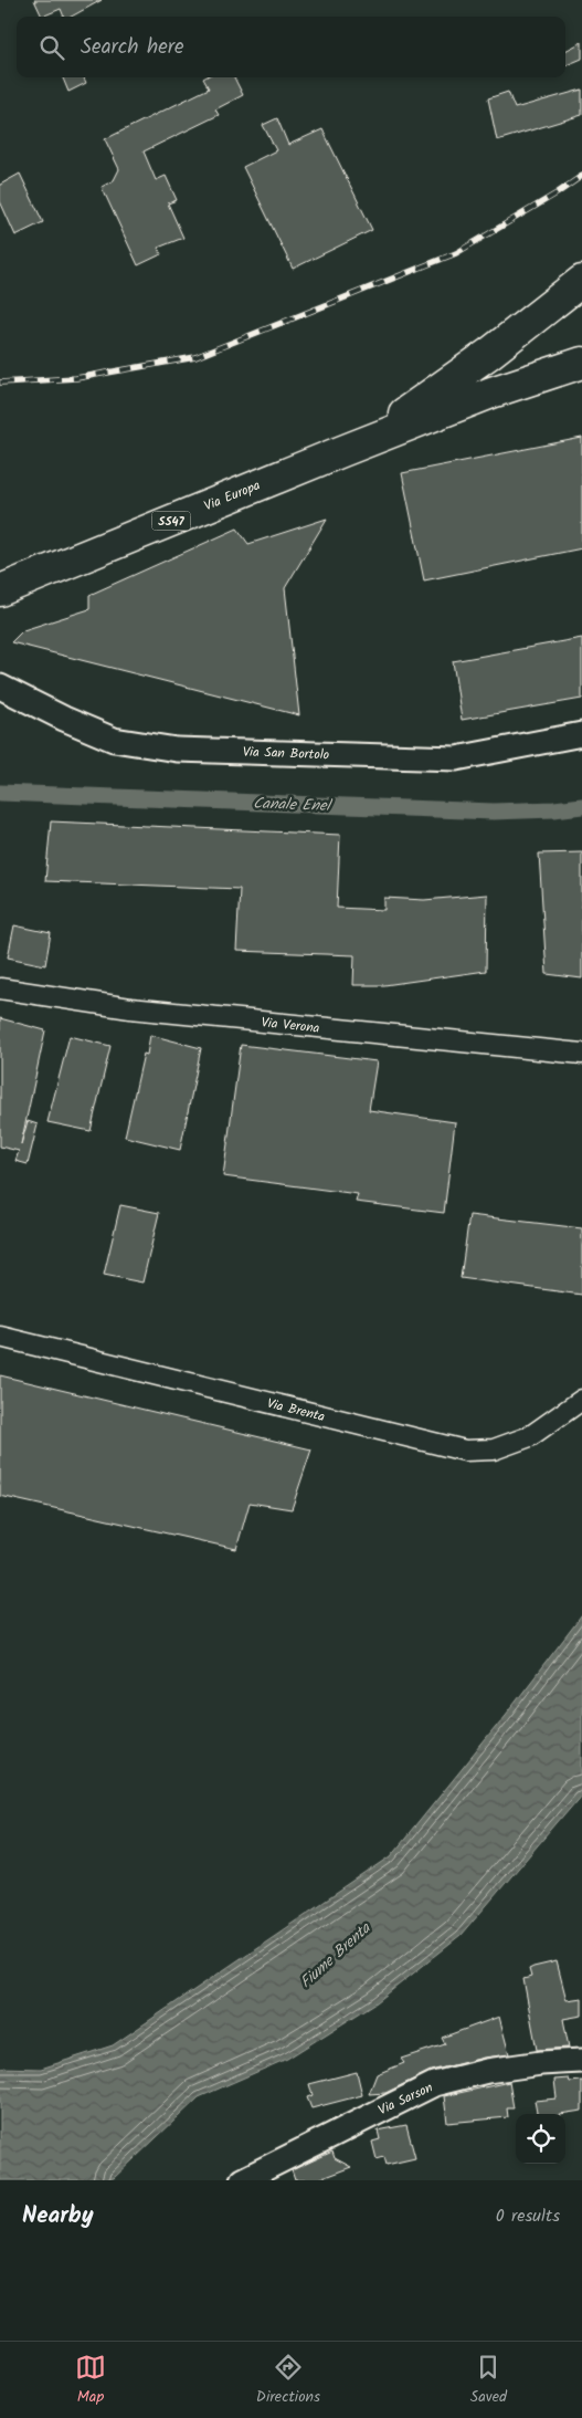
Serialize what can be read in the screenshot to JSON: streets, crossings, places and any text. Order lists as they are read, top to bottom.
{
  "streets": {
    "highway": ["Via Europa", "SS47"],
    "street": [
      "Via San Bortolo",
      "Via Verona",
      "Via Brenta",
      "Via Sarson"
    ]
  },
  "crossings": [
    ["Via Europa", "SS47"]
  ],
  "water": ["Canale Enel", "Fiume Brenta"],
  "page": {
    "search": "Search here",
    "heading": ["Nearby", "0 results"],
    "nav": ["Map", "Directions", "Saved"]
  }
}
